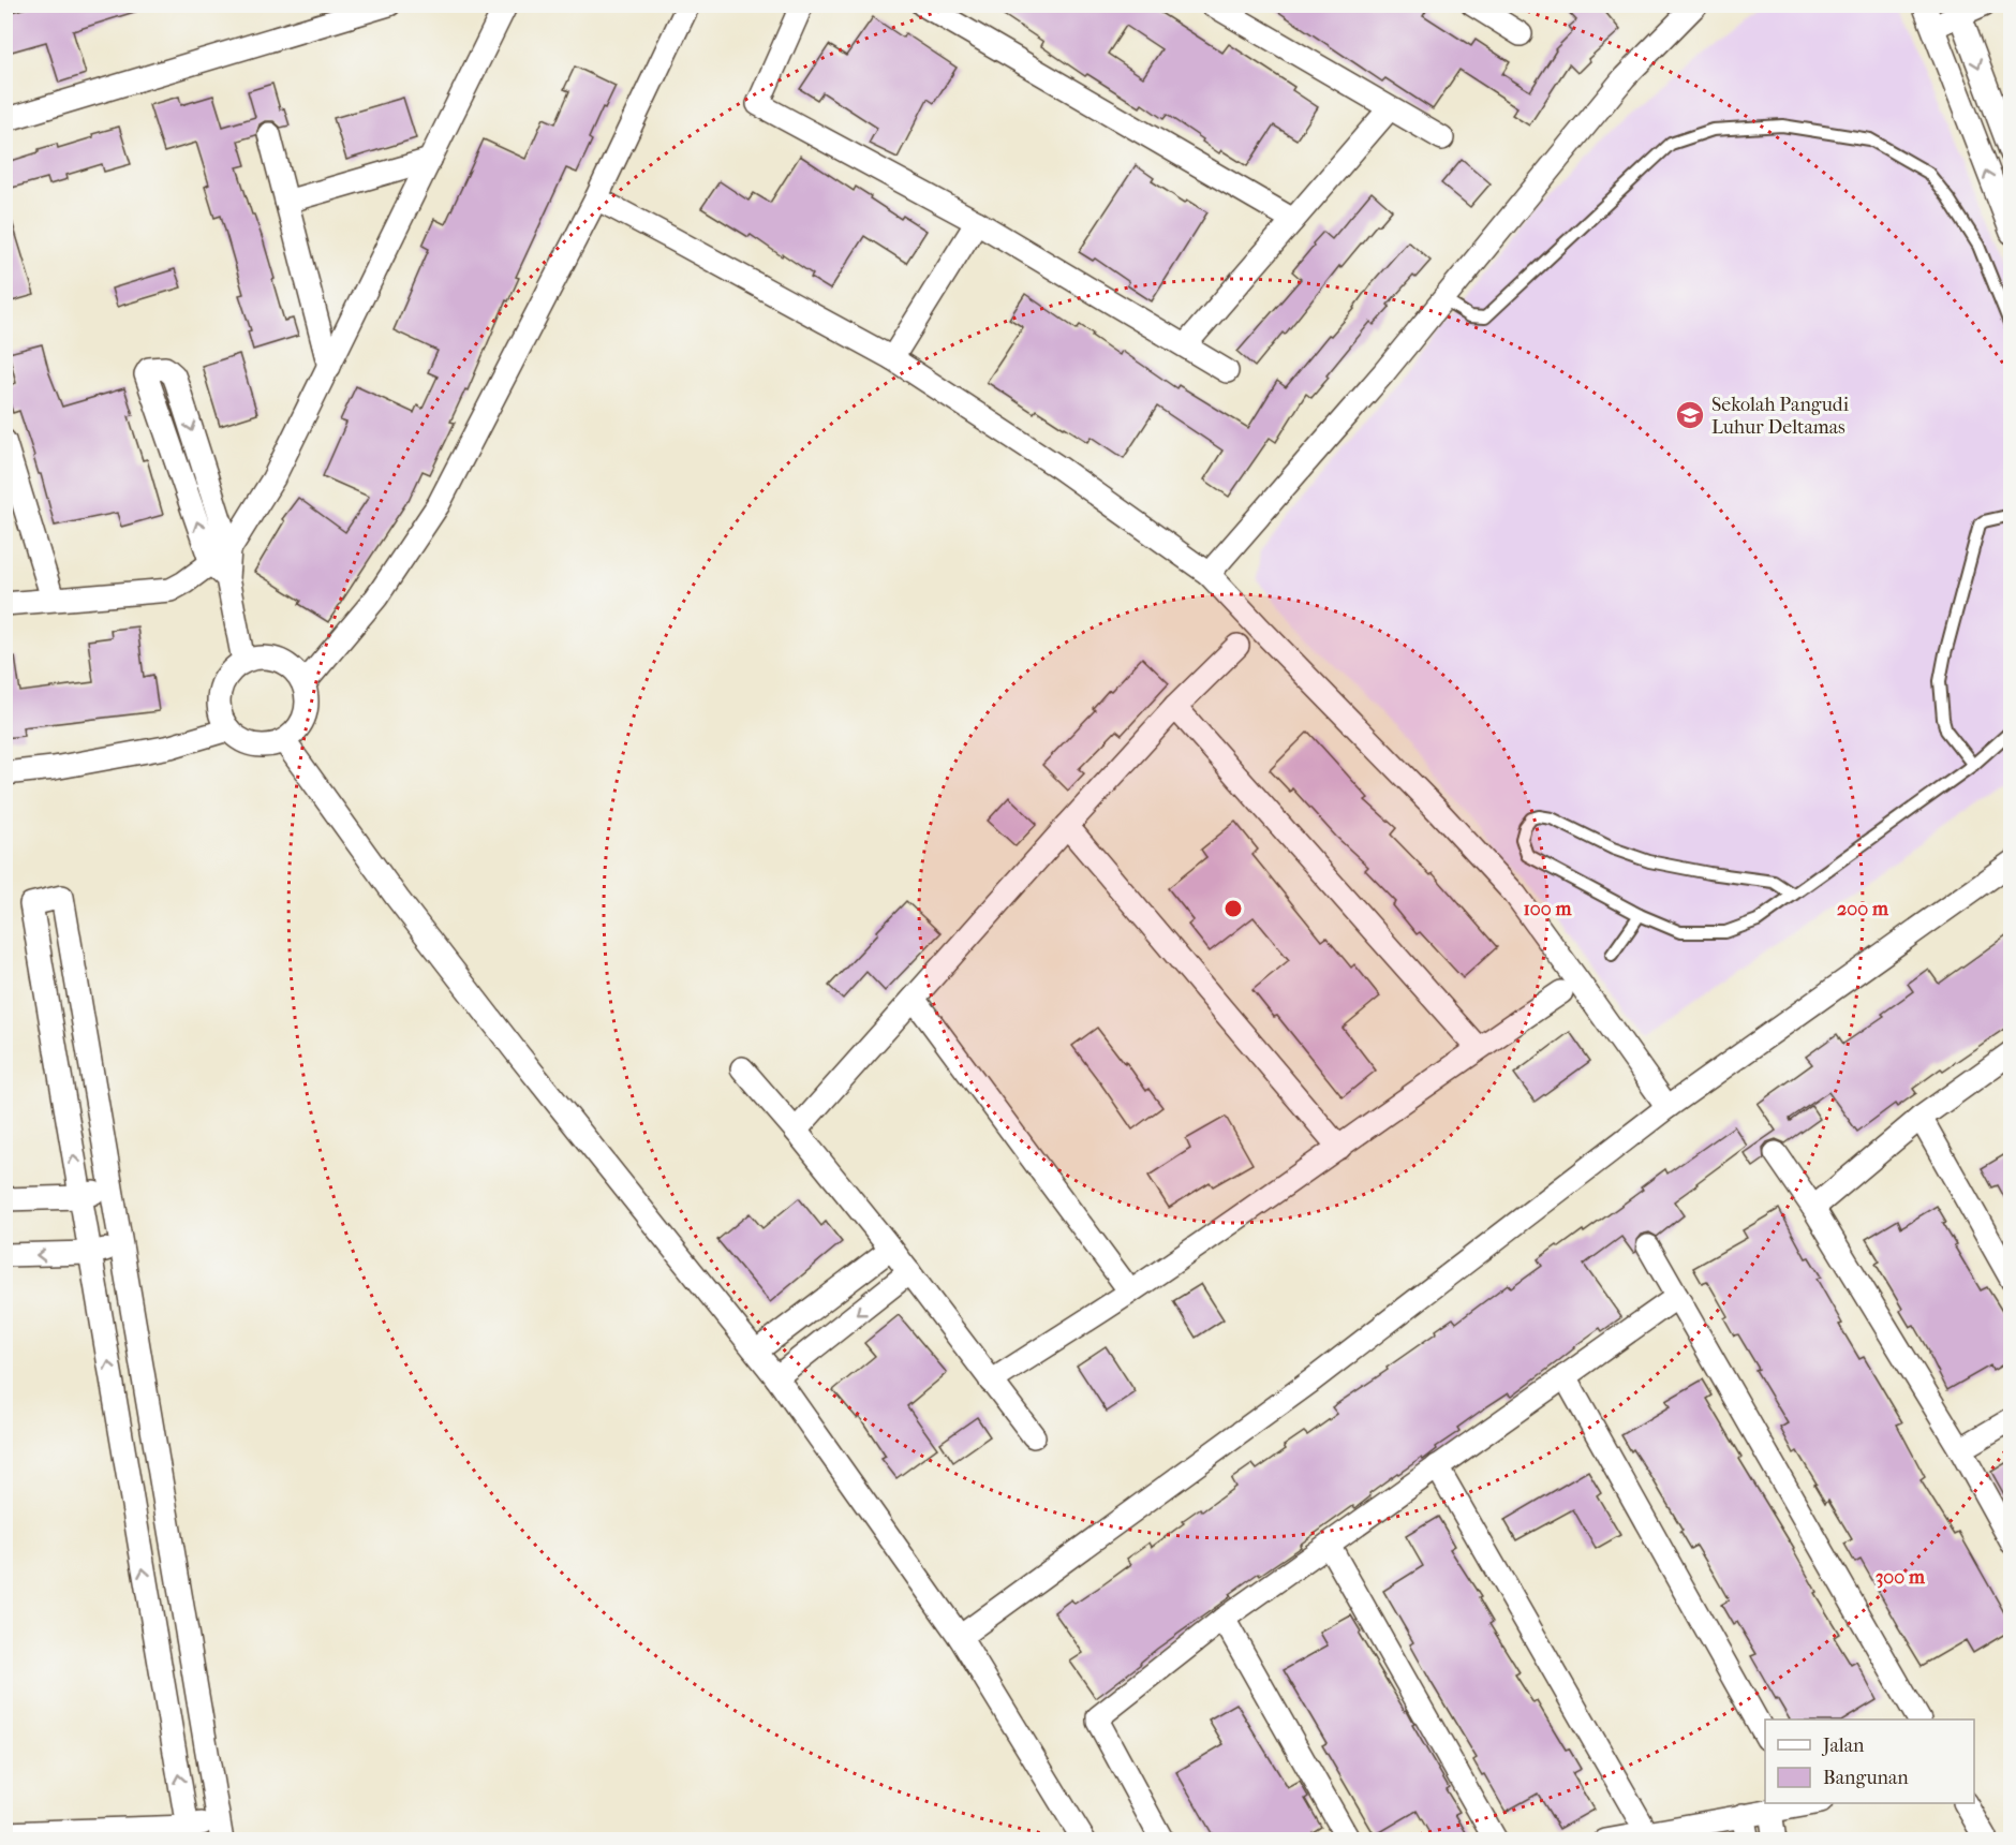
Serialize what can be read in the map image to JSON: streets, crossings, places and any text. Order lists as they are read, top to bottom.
{
  "places": {
    "school or university": ["Sekolah Pangudi Luhur Deltamas"]
  },
  "legend": ["Jalan", "Bangunan"],
  "rings": ["100 m", "200 m", "300 m"]
}
